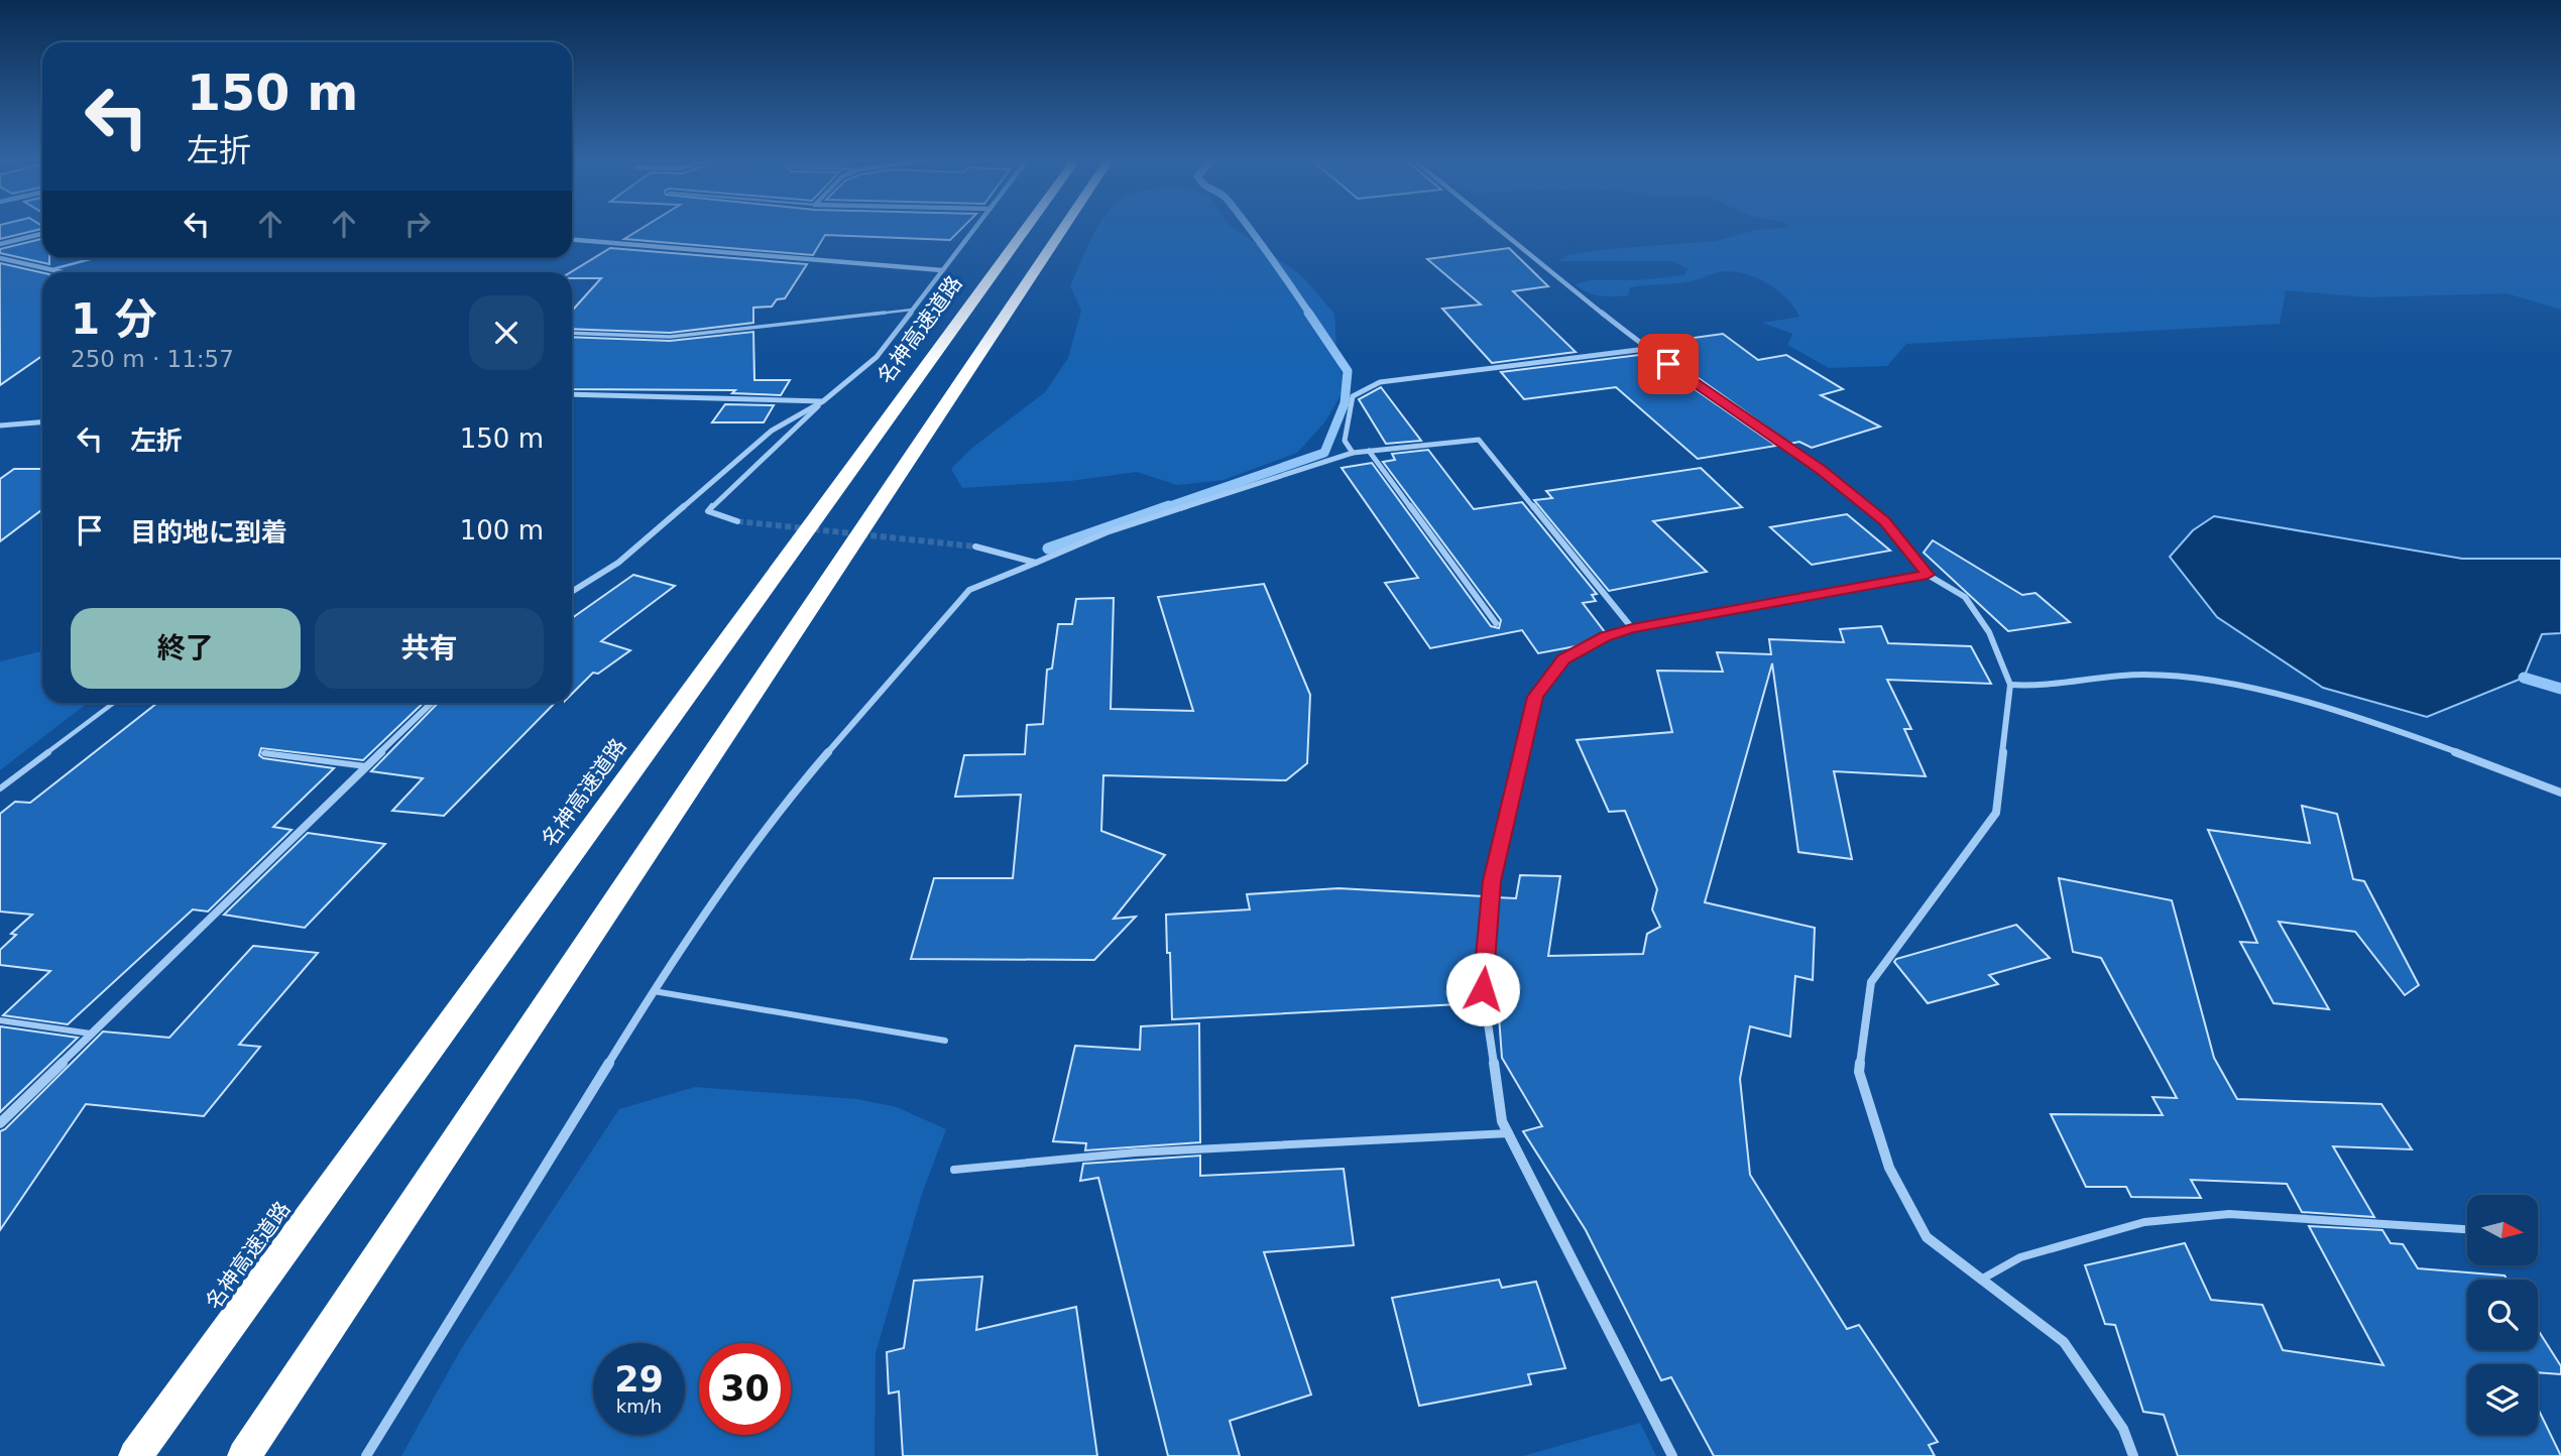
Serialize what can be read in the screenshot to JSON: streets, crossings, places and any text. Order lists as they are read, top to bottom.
{
  "streets": {
    "highway": ["名神高速道路"]
  },
  "north": "right",
  "page": {
    "turn": ["150 m", "左折"],
    "heading": ["1 分", "250 m · 11:57"],
    "list": [
      {
        "name": "左折",
        "value": "150 m"
      },
      {
        "name": "目的地に到着",
        "value": "100 m"
      }
    ],
    "buttons": ["終了", "共有"],
    "speed": "29 km/h",
    "limit": "30"
  }
}
